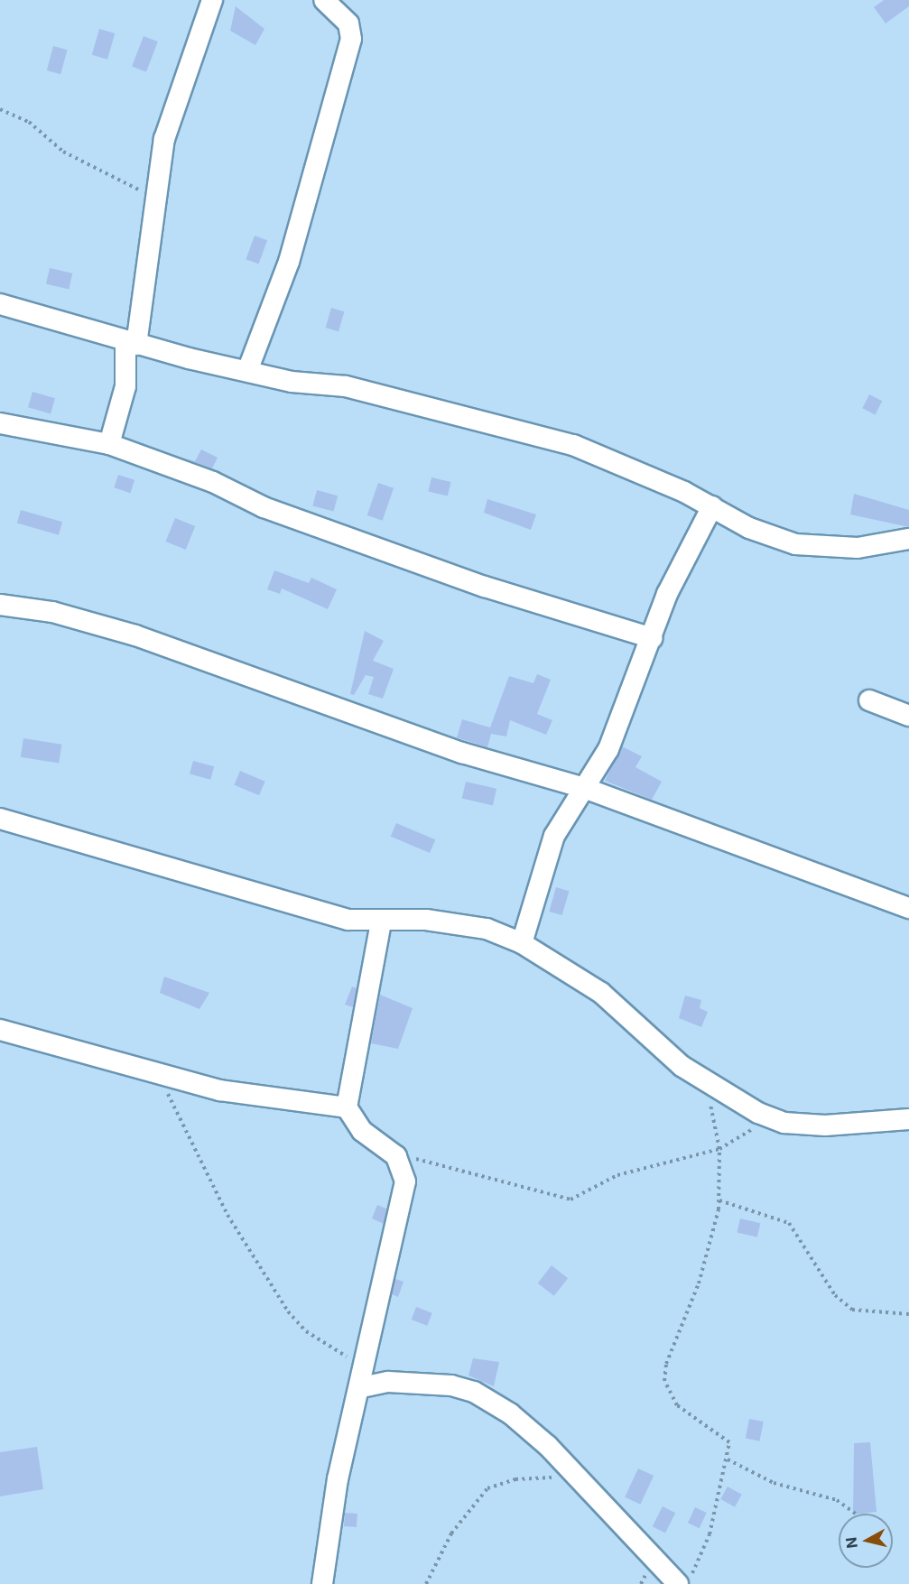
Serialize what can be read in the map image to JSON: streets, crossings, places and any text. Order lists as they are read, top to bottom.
{
  "north": "left"
}
